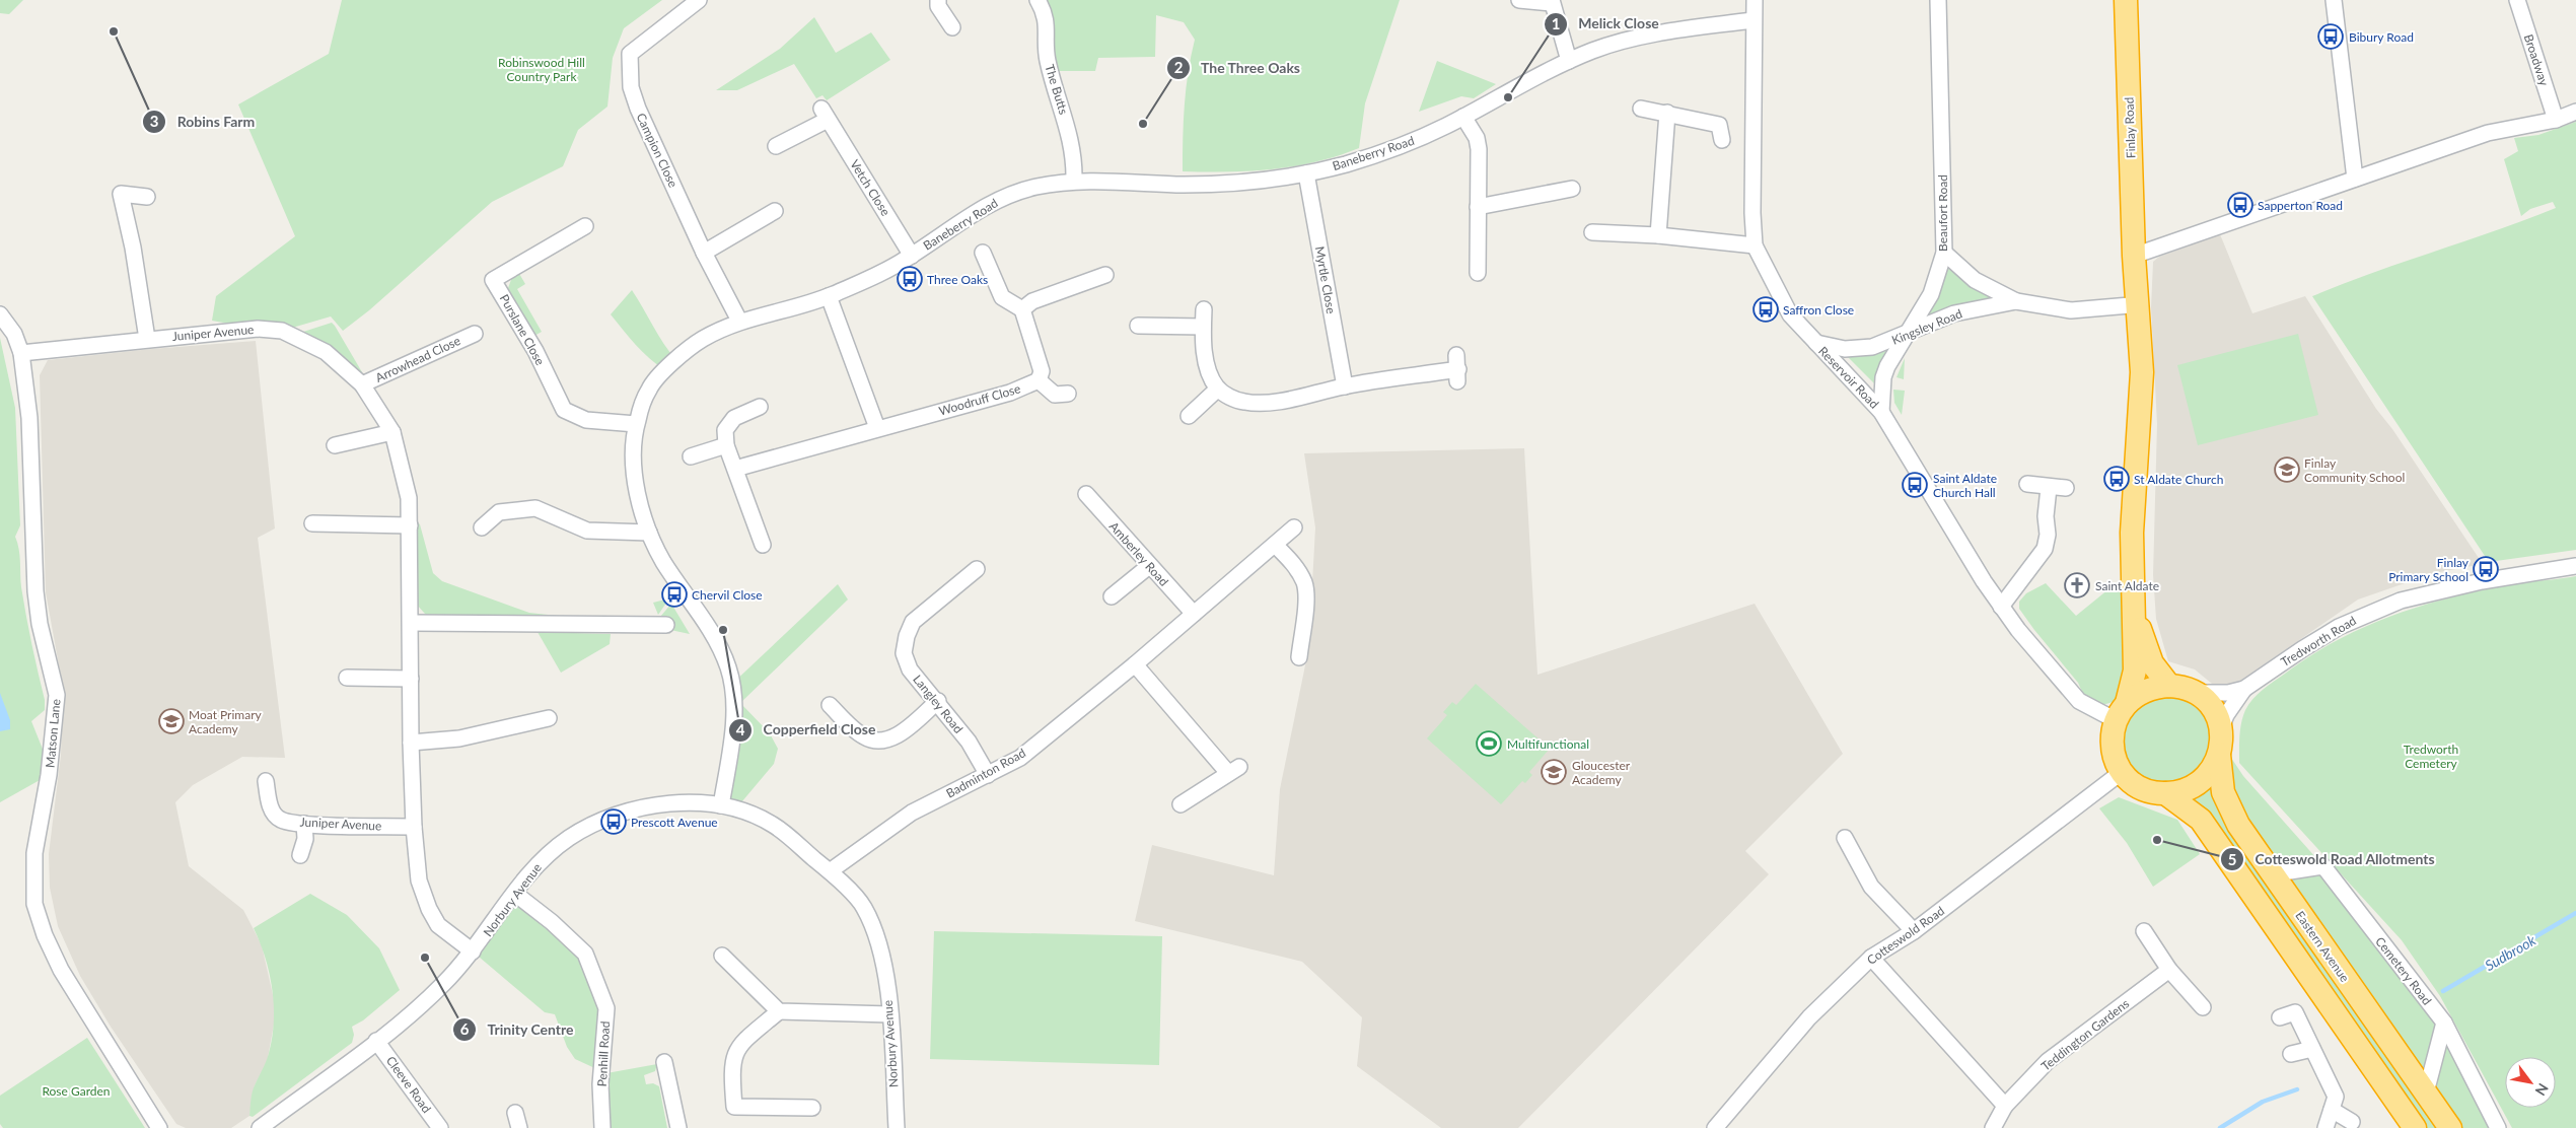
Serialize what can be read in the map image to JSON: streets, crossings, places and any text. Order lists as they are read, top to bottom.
{
  "streets": {
    "highway": ["Finlay Road", "Eastern Avenue"],
    "street": [
      "Broadway",
      "The Butts",
      "Campion Close",
      "Baneberry Road",
      "Vetch Close",
      "Beaufort Road",
      "Myrtle Close",
      "Kingsley Road",
      "Purslane Close",
      "Juniper Avenue",
      "Arrowhead Close",
      "Reservoir Road",
      "Woodruff Close",
      "Amberley Road",
      "Tredworth Road",
      "Langley Road",
      "Matson Lane",
      "Badminton Road",
      "Norbury Avenue",
      "Cotteswold Road",
      "Cemetery Road",
      "Teddington Gardens",
      "Penhill Road",
      "Cleeve Road"
    ]
  },
  "crossings": [
    ["The Butts", "Baneberry Road"],
    ["Campion Close", "Baneberry Road"],
    ["Baneberry Road", "Vetch Close"],
    ["Baneberry Road", "Myrtle Close"],
    ["Baneberry Road", "Purslane Close"],
    ["Baneberry Road", "Reservoir Road"],
    ["Baneberry Road", "Norbury Avenue"],
    ["Beaufort Road", "Kingsley Road"],
    ["Beaufort Road", "Reservoir Road"],
    ["Kingsley Road", "Reservoir Road"],
    ["Juniper Avenue", "Arrowhead Close"],
    ["Juniper Avenue", "Matson Lane"],
    ["Juniper Avenue", "Norbury Avenue"],
    ["Reservoir Road", "Tredworth Road"],
    ["Reservoir Road", "Cotteswold Road"],
    ["Reservoir Road", "Eastern Avenue"],
    ["Amberley Road", "Badminton Road"],
    ["Tredworth Road", "Cotteswold Road"],
    ["Tredworth Road", "Eastern Avenue"],
    ["Langley Road", "Badminton Road"],
    ["Badminton Road", "Norbury Avenue"],
    ["Norbury Avenue", "Penhill Road"],
    ["Norbury Avenue", "Cleeve Road"],
    ["Cotteswold Road", "Eastern Avenue"],
    ["Eastern Avenue", "Cemetery Road"]
  ],
  "water": ["Sudbrook"],
  "parks": ["Robinswood Hill Country Park", "Tredworth Cemetery", "Rose Garden"],
  "places": {
    "other": [
      "Robins Farm",
      "Melick Close",
      "The Three Oaks",
      "Copperfield Close",
      "Cotteswold Road Allotments",
      "Trinity Centre"
    ],
    "bus stop": [
      "Bibury Road",
      "Sapperton Road",
      "Three Oaks",
      "Saffron Close",
      "St Aldate Church",
      "Saint Aldate Church Hall",
      "Finlay Primary School",
      "Chervil Close",
      "Prescott Avenue"
    ],
    "school or university": ["Finlay Community School", "Moat Primary Academy", "Gloucester Academy"],
    "church": ["Saint Aldate"],
    "sports": ["Multifunctional"]
  },
  "north": "bottom right"
}
